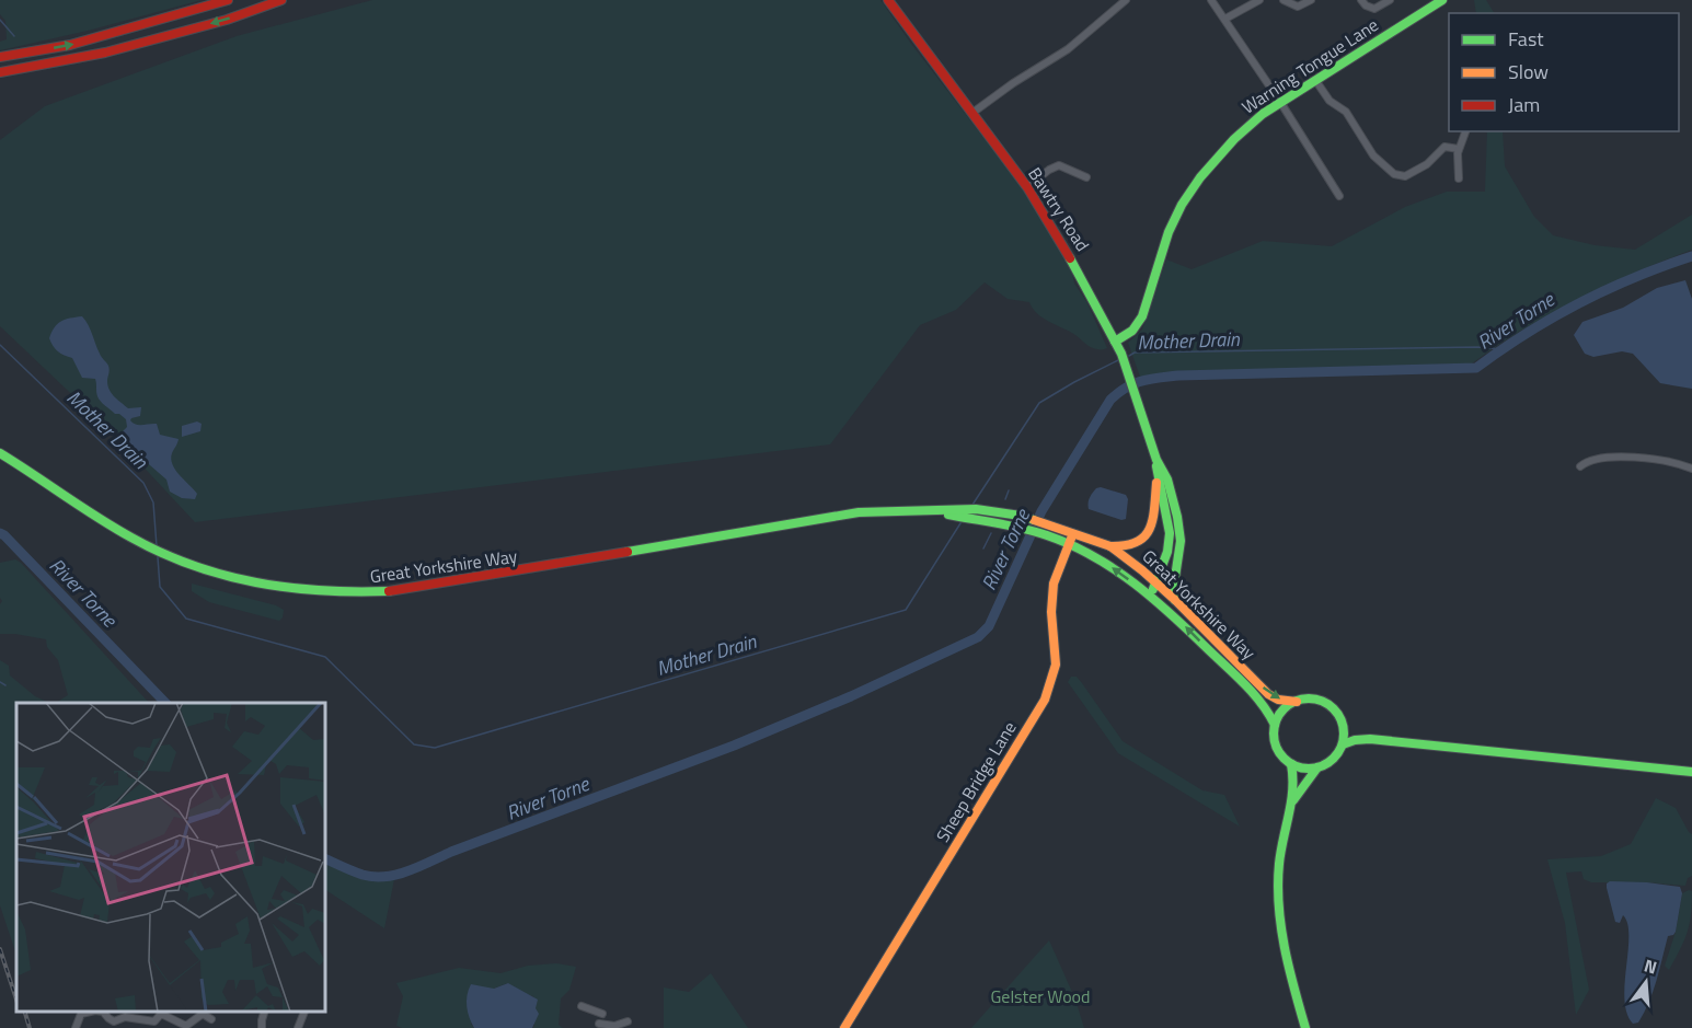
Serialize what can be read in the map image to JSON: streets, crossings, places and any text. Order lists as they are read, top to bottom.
{
  "streets": {
    "main road": [
      "Warning Tongue Lane",
      "Bawtry Road",
      "Great Yorkshire Way",
      "Sheep Bridge Lane"
    ]
  },
  "crossings": [
    ["Warning Tongue Lane", "Bawtry Road"],
    ["Bawtry Road", "Great Yorkshire Way"],
    ["Great Yorkshire Way", "Sheep Bridge Lane"]
  ],
  "water": ["River Torne", "Mother Drain"],
  "parks": ["Gelster Wood"],
  "legend": ["Fast", "Slow", "Jam"],
  "north": "top"
}
